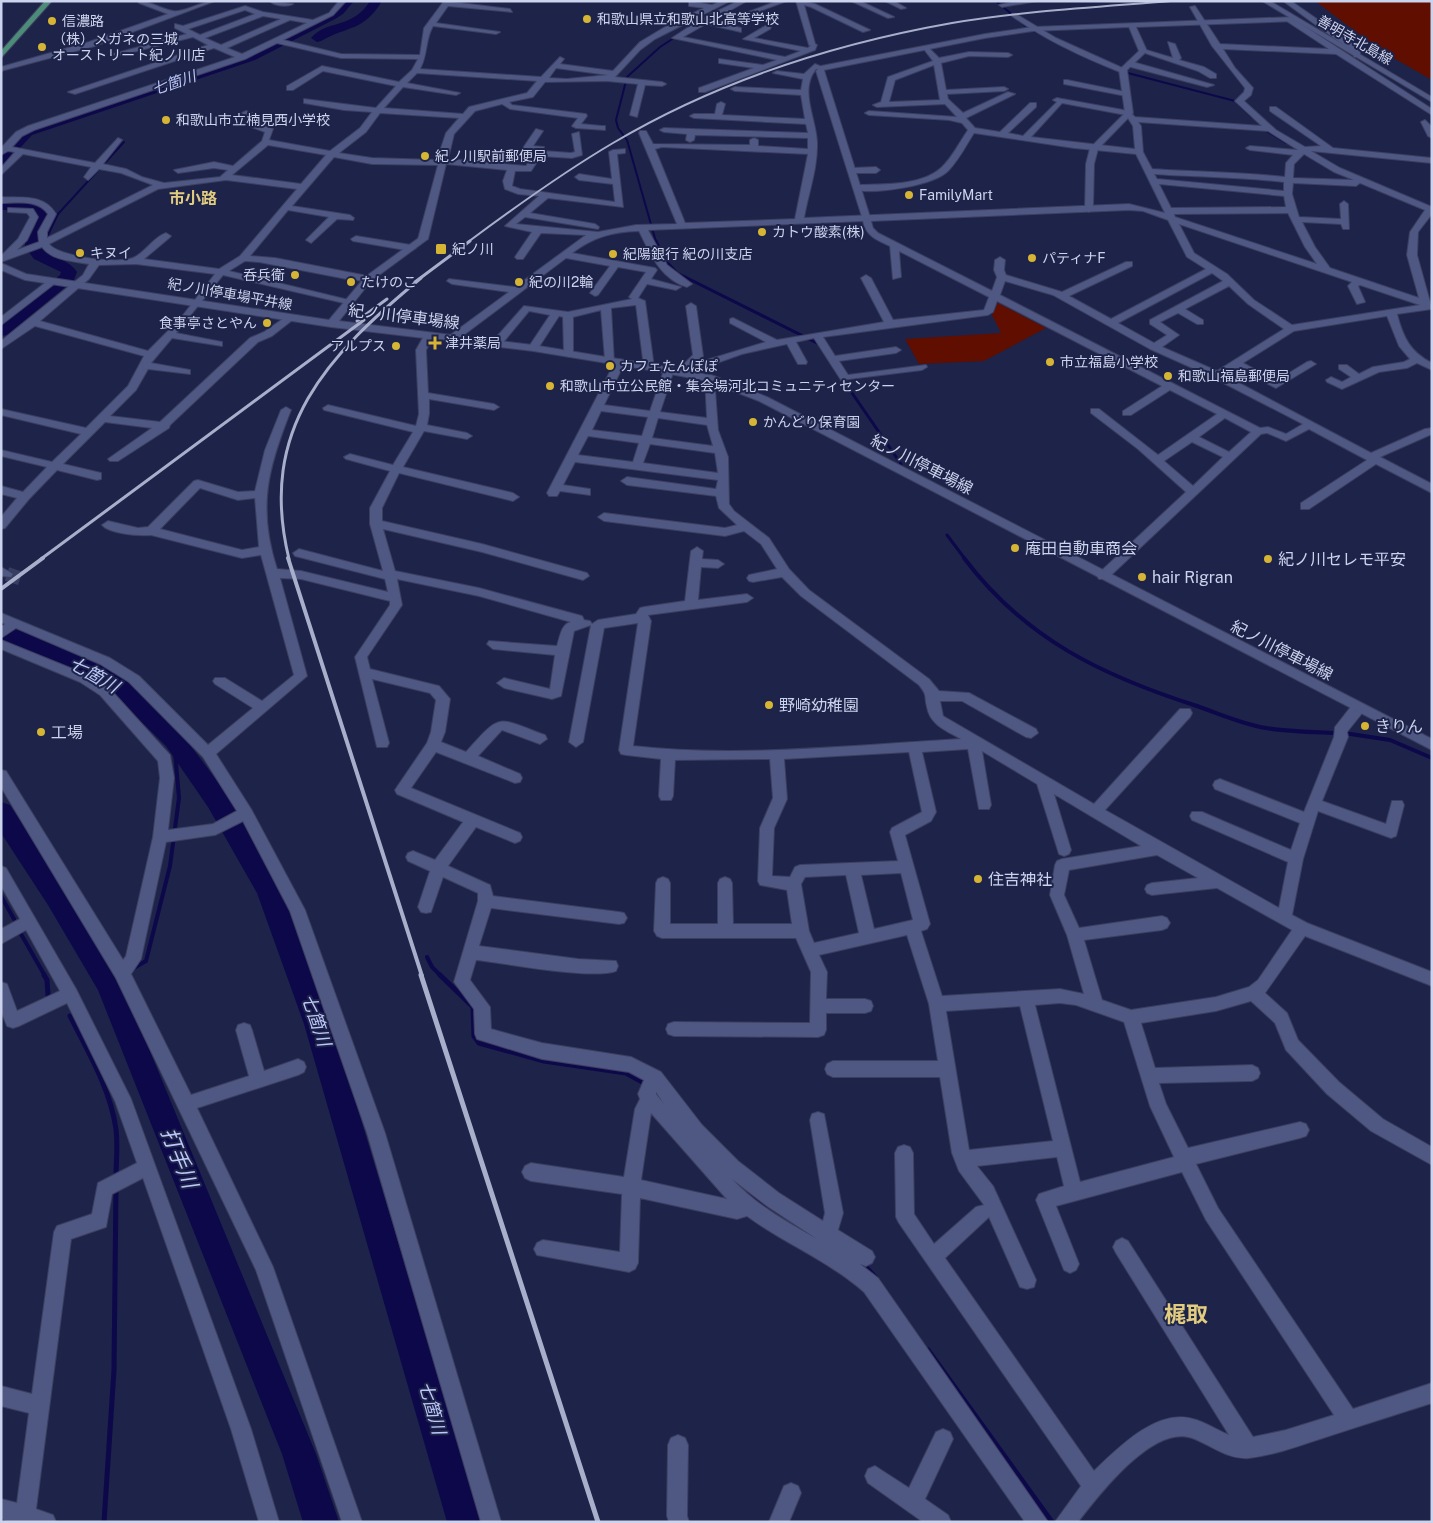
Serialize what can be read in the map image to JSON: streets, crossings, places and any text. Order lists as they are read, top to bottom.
{
  "streets": {
    "street": ["善明寺北島線", "紀ノ川停車場平井線", "紀ノ川停車場線"]
  },
  "crossings": [
    ["紀ノ川停車場平井線", "紀ノ川停車場線"]
  ],
  "districts": ["市小路", "梶取"],
  "water": ["七箇川", "打手川"],
  "places": {
    "other": [
      "和歌山県立和歌山北高等学校",
      "信濃路",
      "（株）メガネの三城 オーストリート紀ノ川店",
      "和歌山市立楠見西小学校",
      "紀ノ川駅前郵便局",
      "FamilyMart",
      "カトウ酸素(株)",
      "キヌイ",
      "紀陽銀行 紀の川支店",
      "パティナF",
      "呑兵衛",
      "たけのこ",
      "紀の川2輪",
      "食事亭さとやん",
      "アルプス",
      "市立福島小学校",
      "カフェたんぽぽ",
      "和歌山福島郵便局",
      "和歌山市立公民館・集会場河北コミュニティセンター",
      "かんどり保育園",
      "庵田自動車商会",
      "紀ノ川セレモ平安",
      "hair Rigran",
      "野崎幼稚園",
      "きりん",
      "工場",
      "住吉神社"
    ],
    "transit": ["紀ノ川"],
    "health": ["津井薬局"]
  }
}
